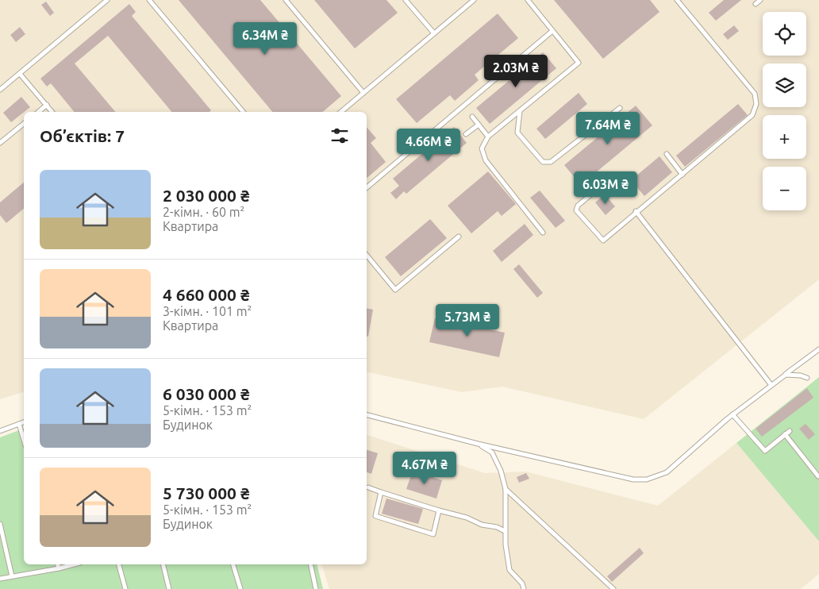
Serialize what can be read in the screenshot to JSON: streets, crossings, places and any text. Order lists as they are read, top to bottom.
{
  "page": {
    "map_buttons": ["+", "−"],
    "price": [
      "6.34M ₴",
      "2.03M ₴",
      "7.64M ₴",
      "4.66M ₴",
      "6.03M ₴",
      "5.73M ₴",
      "4.67M ₴"
    ],
    "heading": "Об’єктів: 7",
    "list": [
      {
        "name": "2 030 000 ₴",
        "note": "2-кімн. · 60 m² · Квартира"
      },
      {
        "name": "4 660 000 ₴",
        "note": "3-кімн. · 101 m² · Квартира"
      },
      {
        "name": "6 030 000 ₴",
        "note": "5-кімн. · 153 m² · Будинок"
      },
      {
        "name": "5 730 000 ₴",
        "note": "5-кімн. · 153 m² · Будинок"
      }
    ]
  }
}
